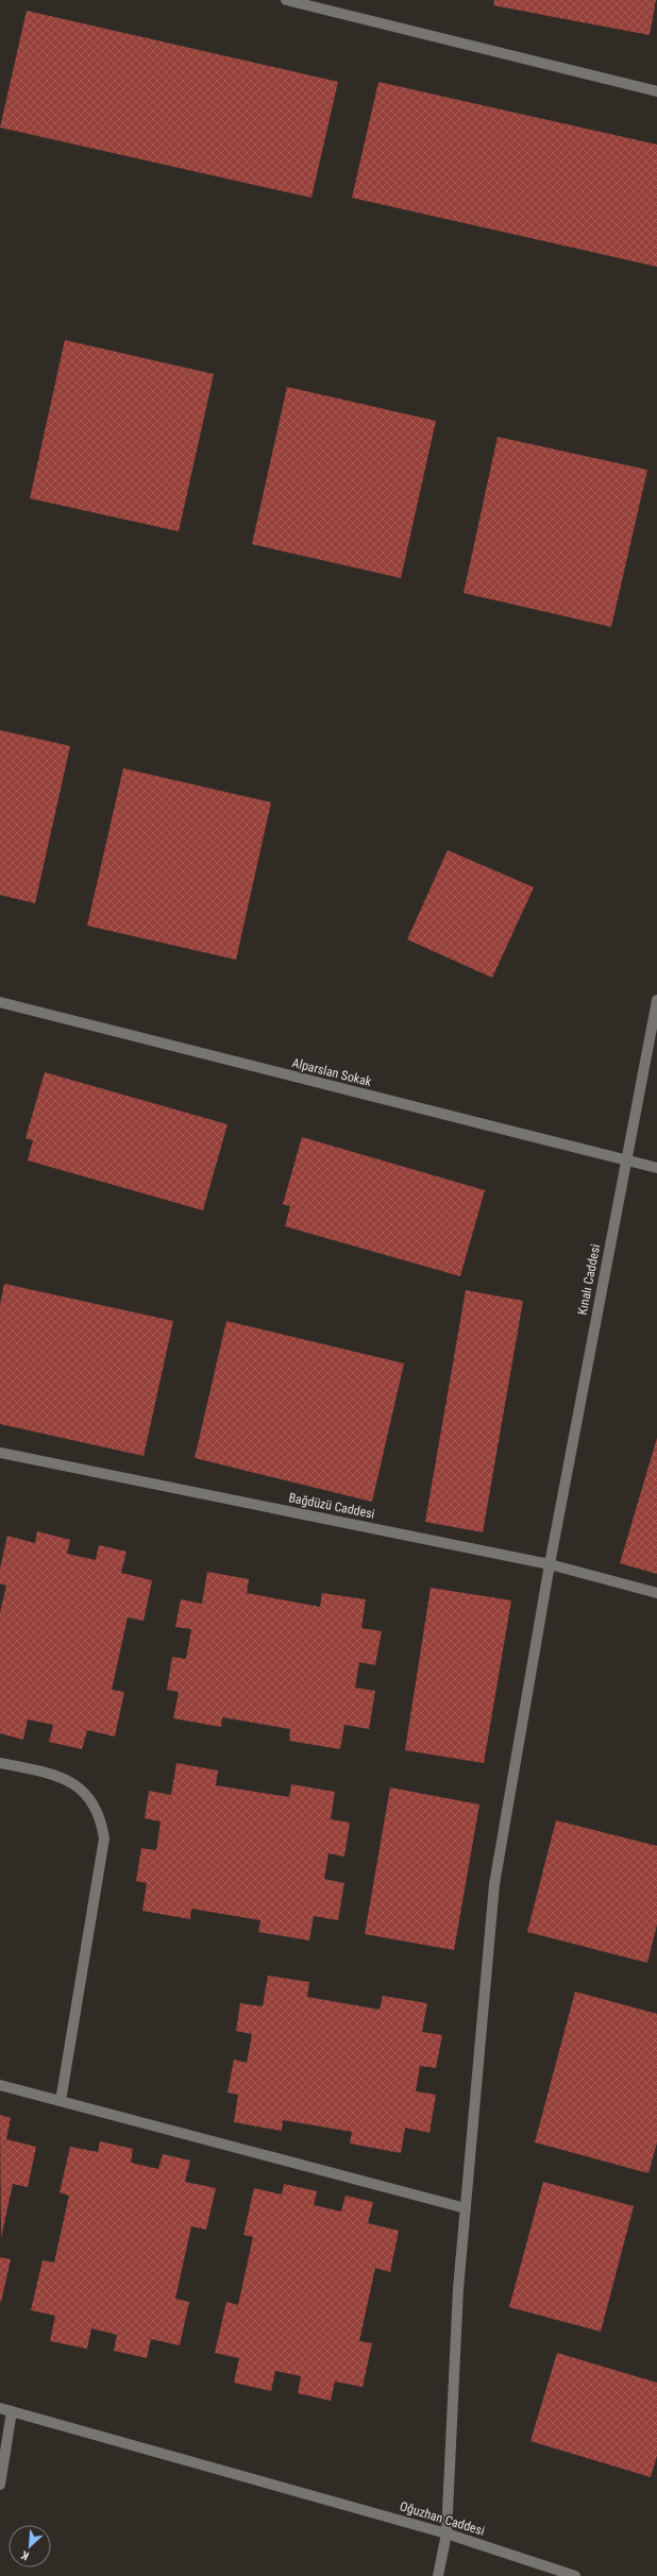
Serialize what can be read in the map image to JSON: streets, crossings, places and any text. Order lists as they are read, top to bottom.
{
  "streets": {
    "street": [
      "Alparslan Sokak",
      "Kınalı Caddesi",
      "Bağdüzü Caddesi",
      "Oğuzhan Caddesi"
    ]
  },
  "crossings": [
    ["Alparslan Sokak", "Kınalı Caddesi"],
    ["Kınalı Caddesi", "Bağdüzü Caddesi"],
    ["Kınalı Caddesi", "Oğuzhan Caddesi"]
  ],
  "north": "bottom left"
}
